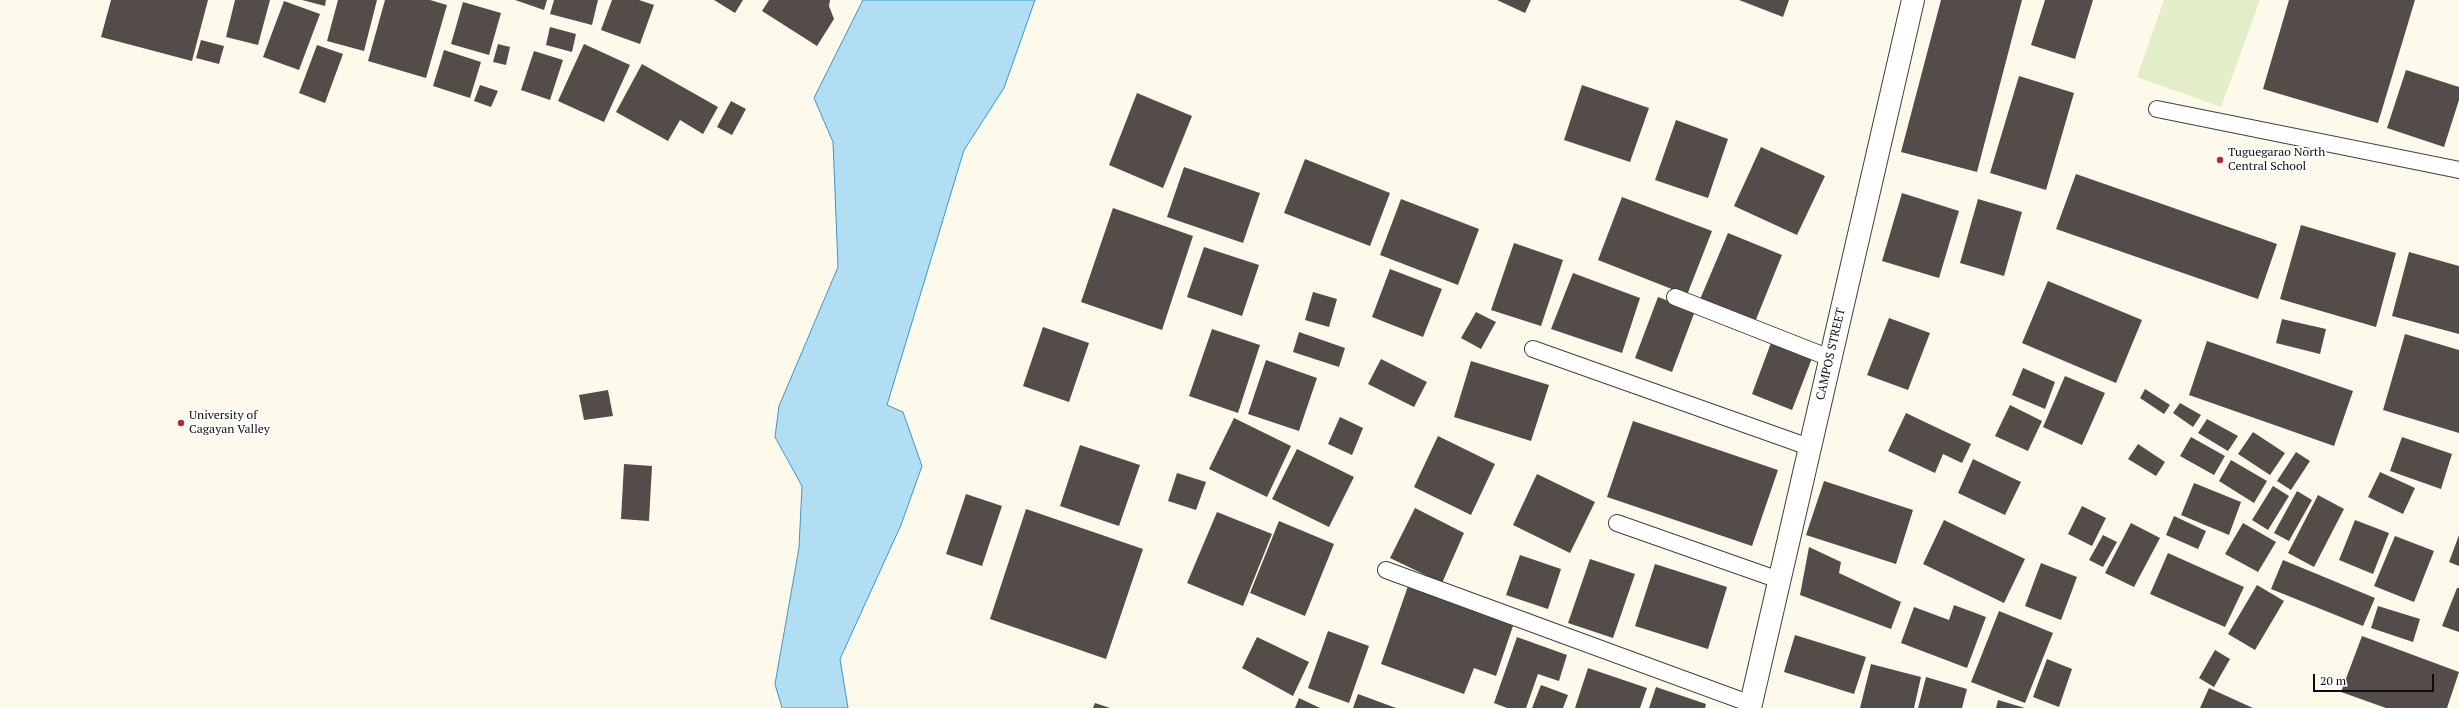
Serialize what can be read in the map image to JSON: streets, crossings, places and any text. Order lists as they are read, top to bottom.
{
  "streets": {
    "street": ["CAMPOS STREET"]
  },
  "places": ["Tuguegarao North Central School", "University of Cagayan Valley"],
  "scale_bar": "20 m"
}
